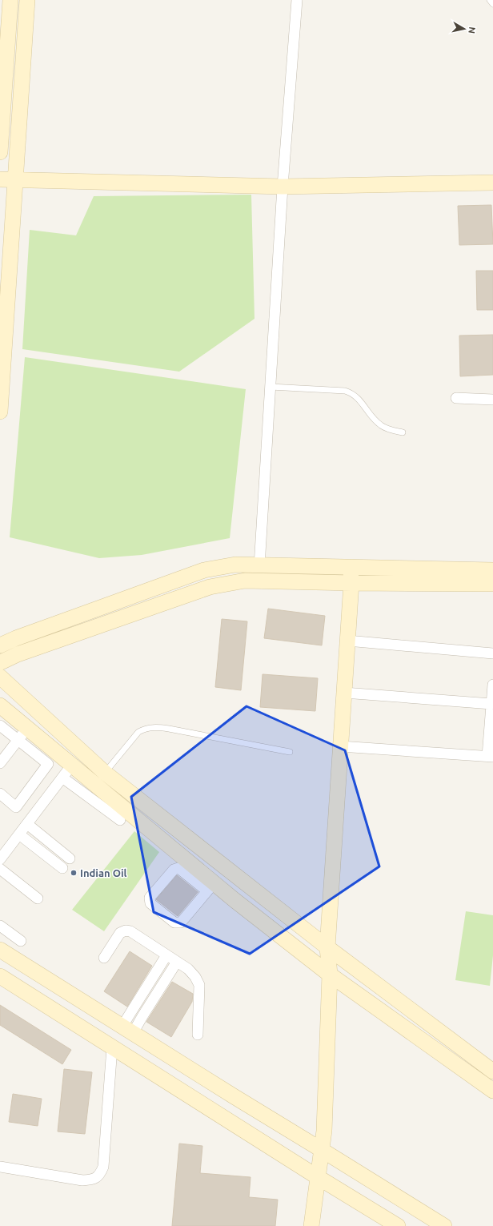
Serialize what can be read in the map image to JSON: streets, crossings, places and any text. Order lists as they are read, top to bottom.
{
  "places": ["Indian Oil"],
  "north": "right"
}
